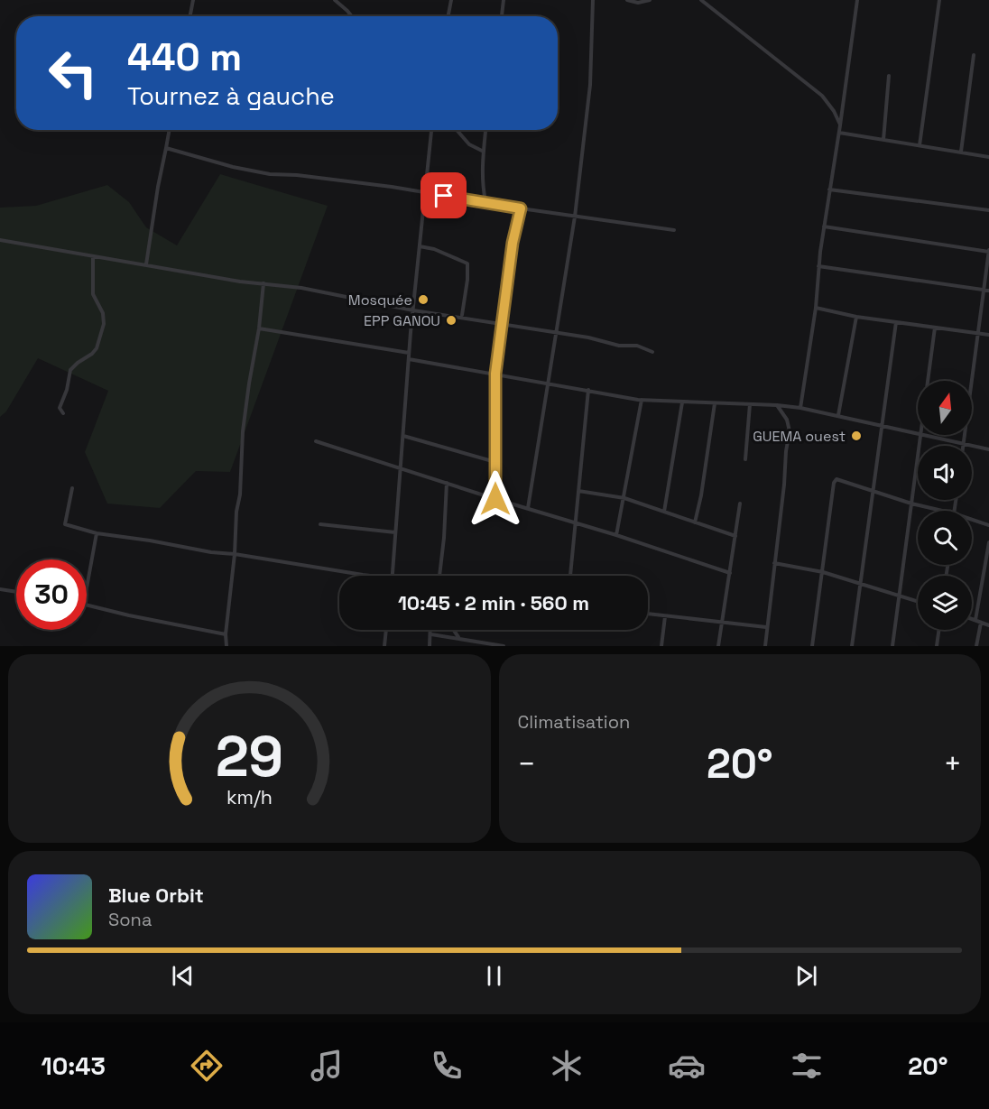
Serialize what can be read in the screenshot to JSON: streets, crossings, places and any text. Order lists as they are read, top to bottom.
{
  "places": ["Mosquée", "EPP GANOU", "GUEMA ouest"],
  "north": "top",
  "page": {
    "turn": ["440 m", "Tournez à gauche"],
    "limit": "30",
    "trip": "10:45 · 2 min · 560 m",
    "tile": "Climatisation",
    "heat": ["−", "20°", "+"],
    "song": ["Blue Orbit", "Sona"],
    "tabs": ["10:43", "20°"],
    "gauge": ["29", "km/h"]
  }
}
